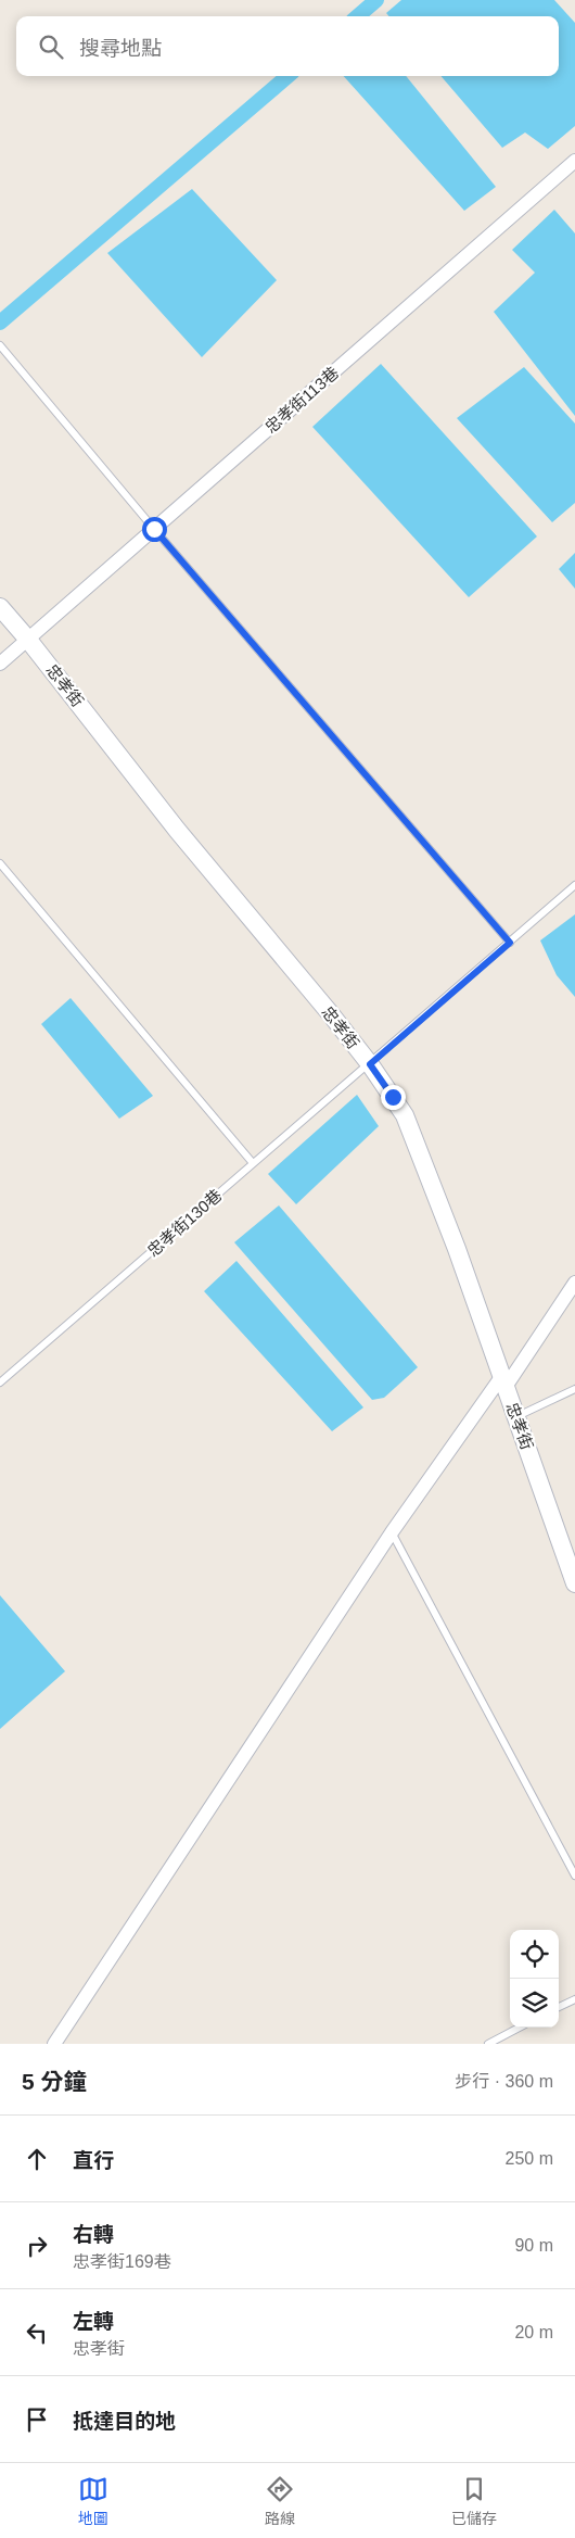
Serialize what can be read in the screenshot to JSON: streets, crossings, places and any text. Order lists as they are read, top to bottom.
{
  "streets": {
    "street": ["忠孝街113巷", "忠孝街"],
    "lane": ["忠孝街130巷"]
  },
  "crossings": [
    ["忠孝街113巷", "忠孝街"],
    ["忠孝街", "忠孝街130巷"]
  ],
  "page": {
    "search": "搜尋地點",
    "heading": ["5 分鐘", "步行 · 360 m"],
    "list": [
      ["直行", "250 m"],
      ["右轉", "忠孝街169巷", "90 m"],
      ["左轉", "忠孝街", "20 m"],
      "抵達目的地"
    ],
    "nav": ["地圖", "路線", "已儲存"]
  }
}
